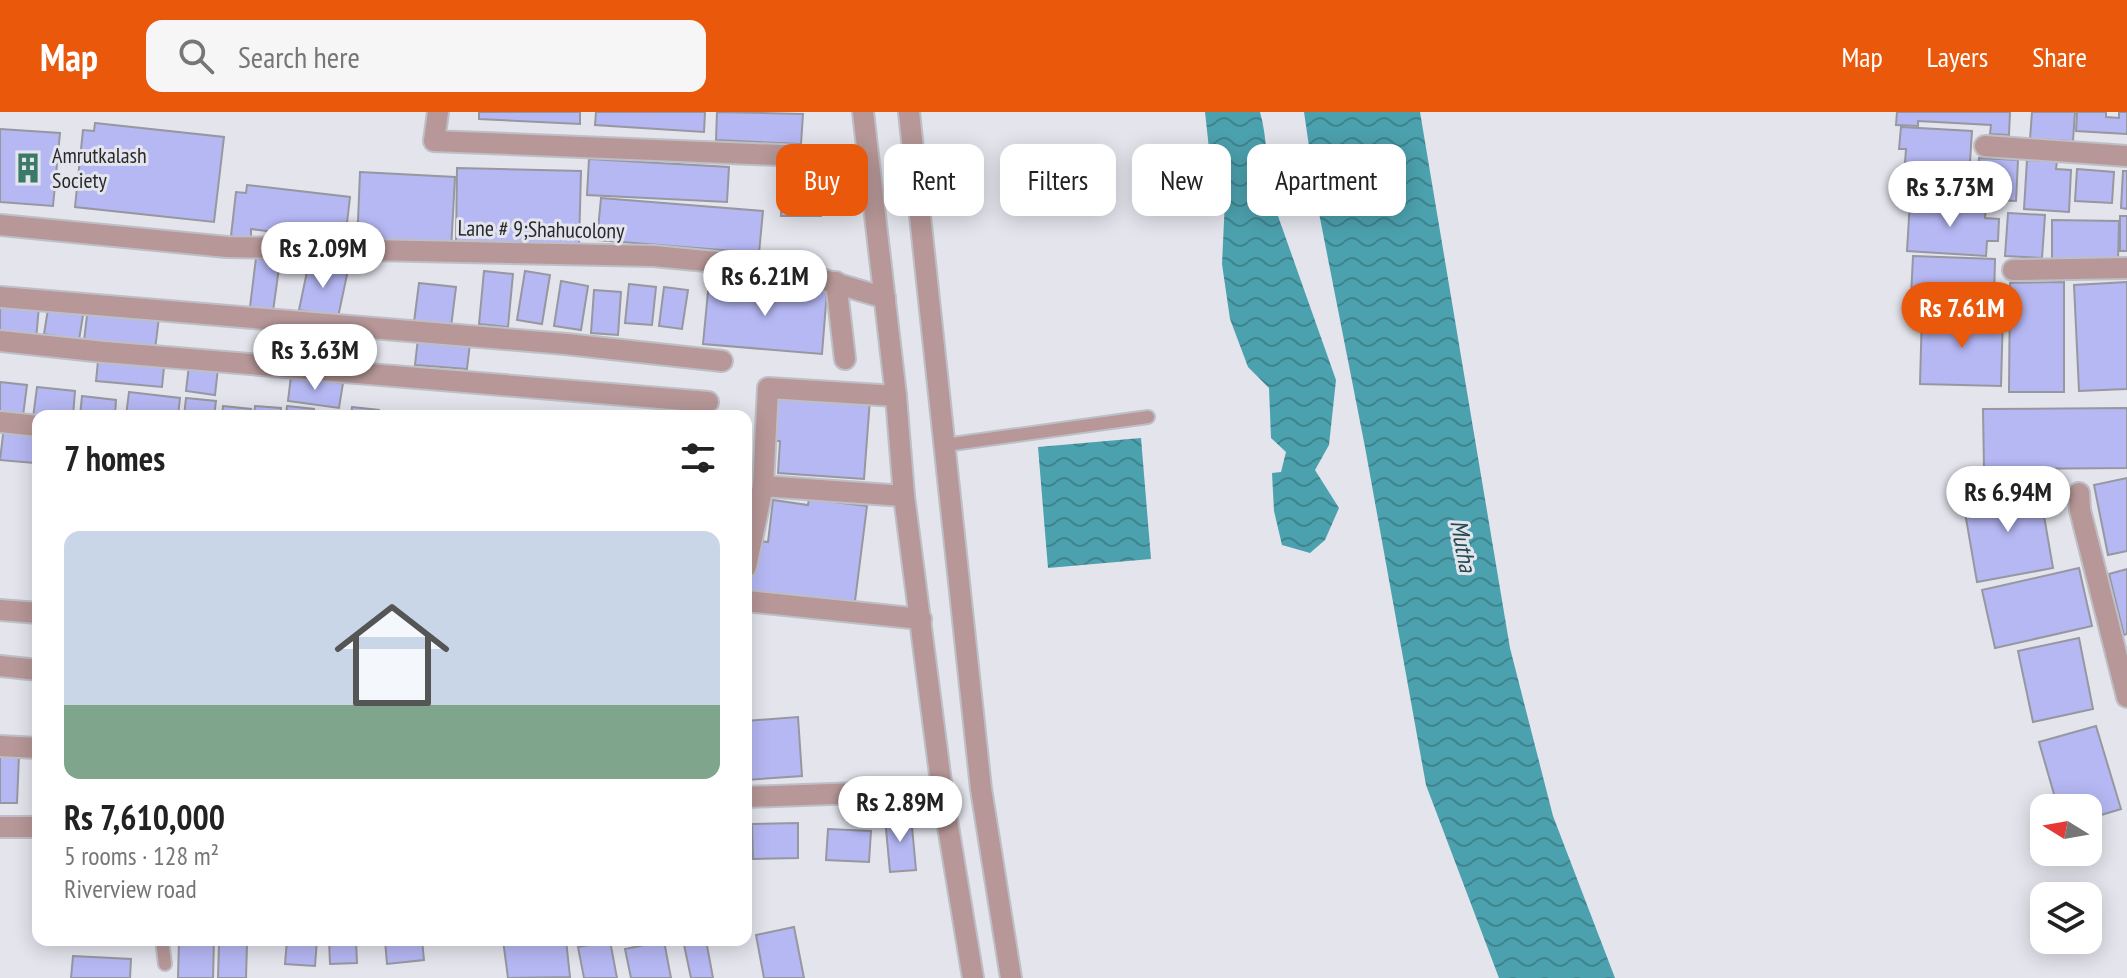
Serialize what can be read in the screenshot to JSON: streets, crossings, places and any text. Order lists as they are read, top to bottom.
{
  "streets": {
    "street": ["Lane # 9;Shahucolony"]
  },
  "water": ["Mutha"],
  "places": {
    "building": ["Amrutkalash Society"]
  },
  "north": "left",
  "page": {
    "header": "Map",
    "search": "Search here",
    "nav": ["Map", "Layers", "Share"],
    "chip": [
      "Buy",
      "Rent",
      "Filters",
      "New",
      "Apartment"
    ],
    "price": [
      "Rs 3.73M",
      "Rs 2.09M",
      "Rs 6.21M",
      "Rs 7.61M",
      "Rs 3.63M",
      "Rs 6.94M",
      "Rs 2.89M"
    ],
    "heading": "7 homes",
    "list": [
      {
        "name": "Rs 7,610,000",
        "note": "5 rooms · 128 m² · Riverview road"
      }
    ]
  }
}
